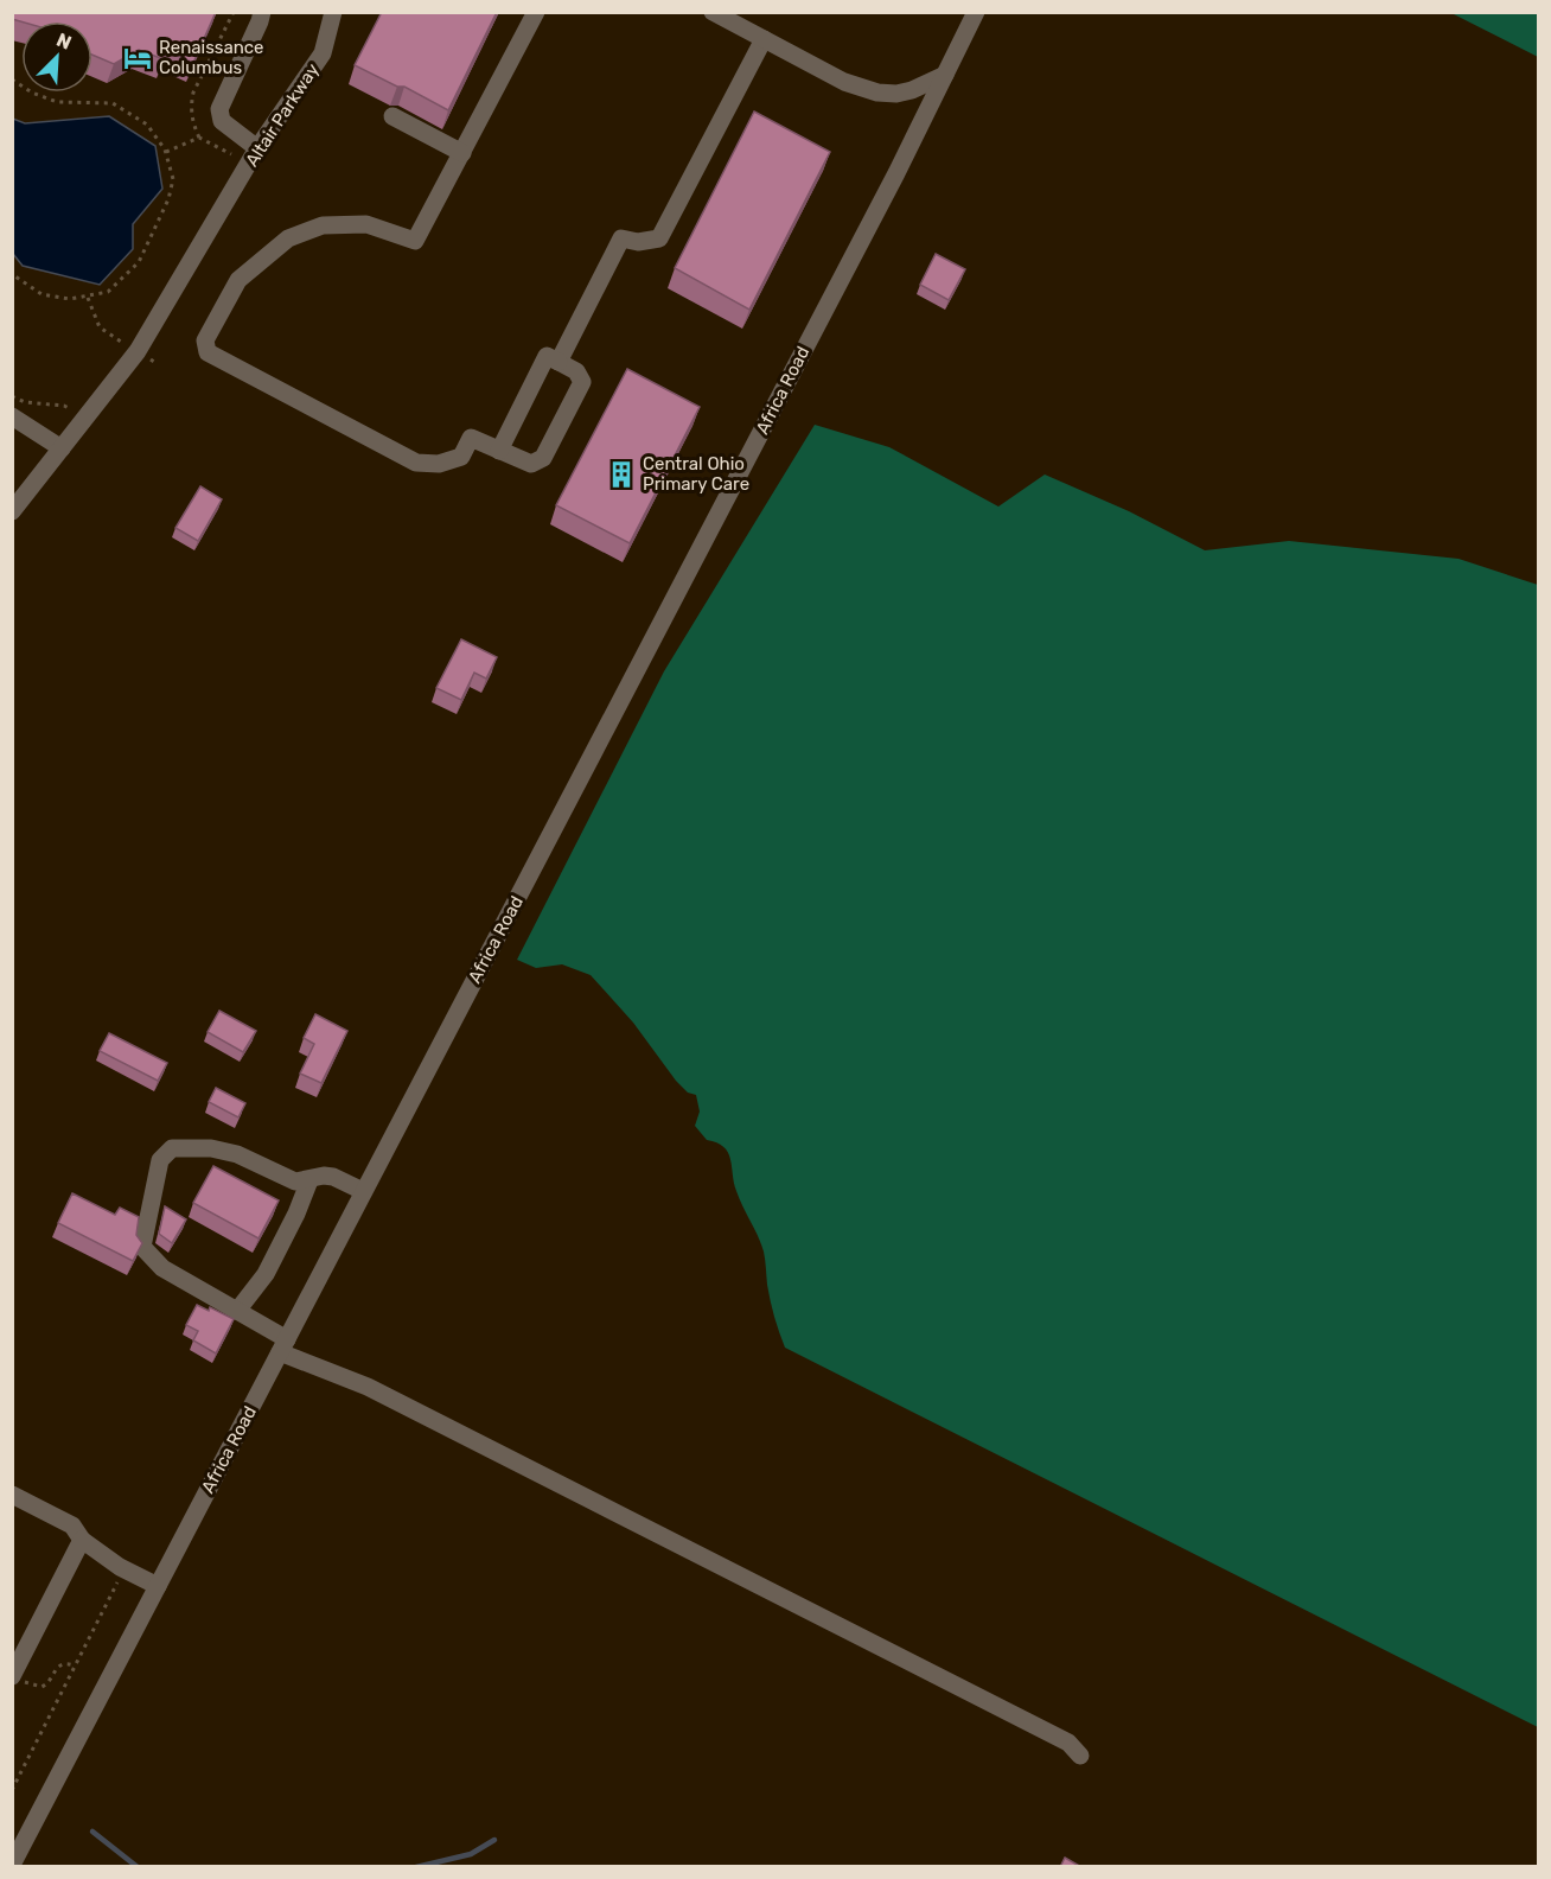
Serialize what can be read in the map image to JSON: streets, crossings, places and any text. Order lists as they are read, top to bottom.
{
  "streets": {
    "street": ["Altair Parkway", "Africa Road"]
  },
  "places": {
    "hotel": ["Renaissance Columbus"],
    "building": ["Central Ohio Primary Care"]
  },
  "north": "top right"
}
